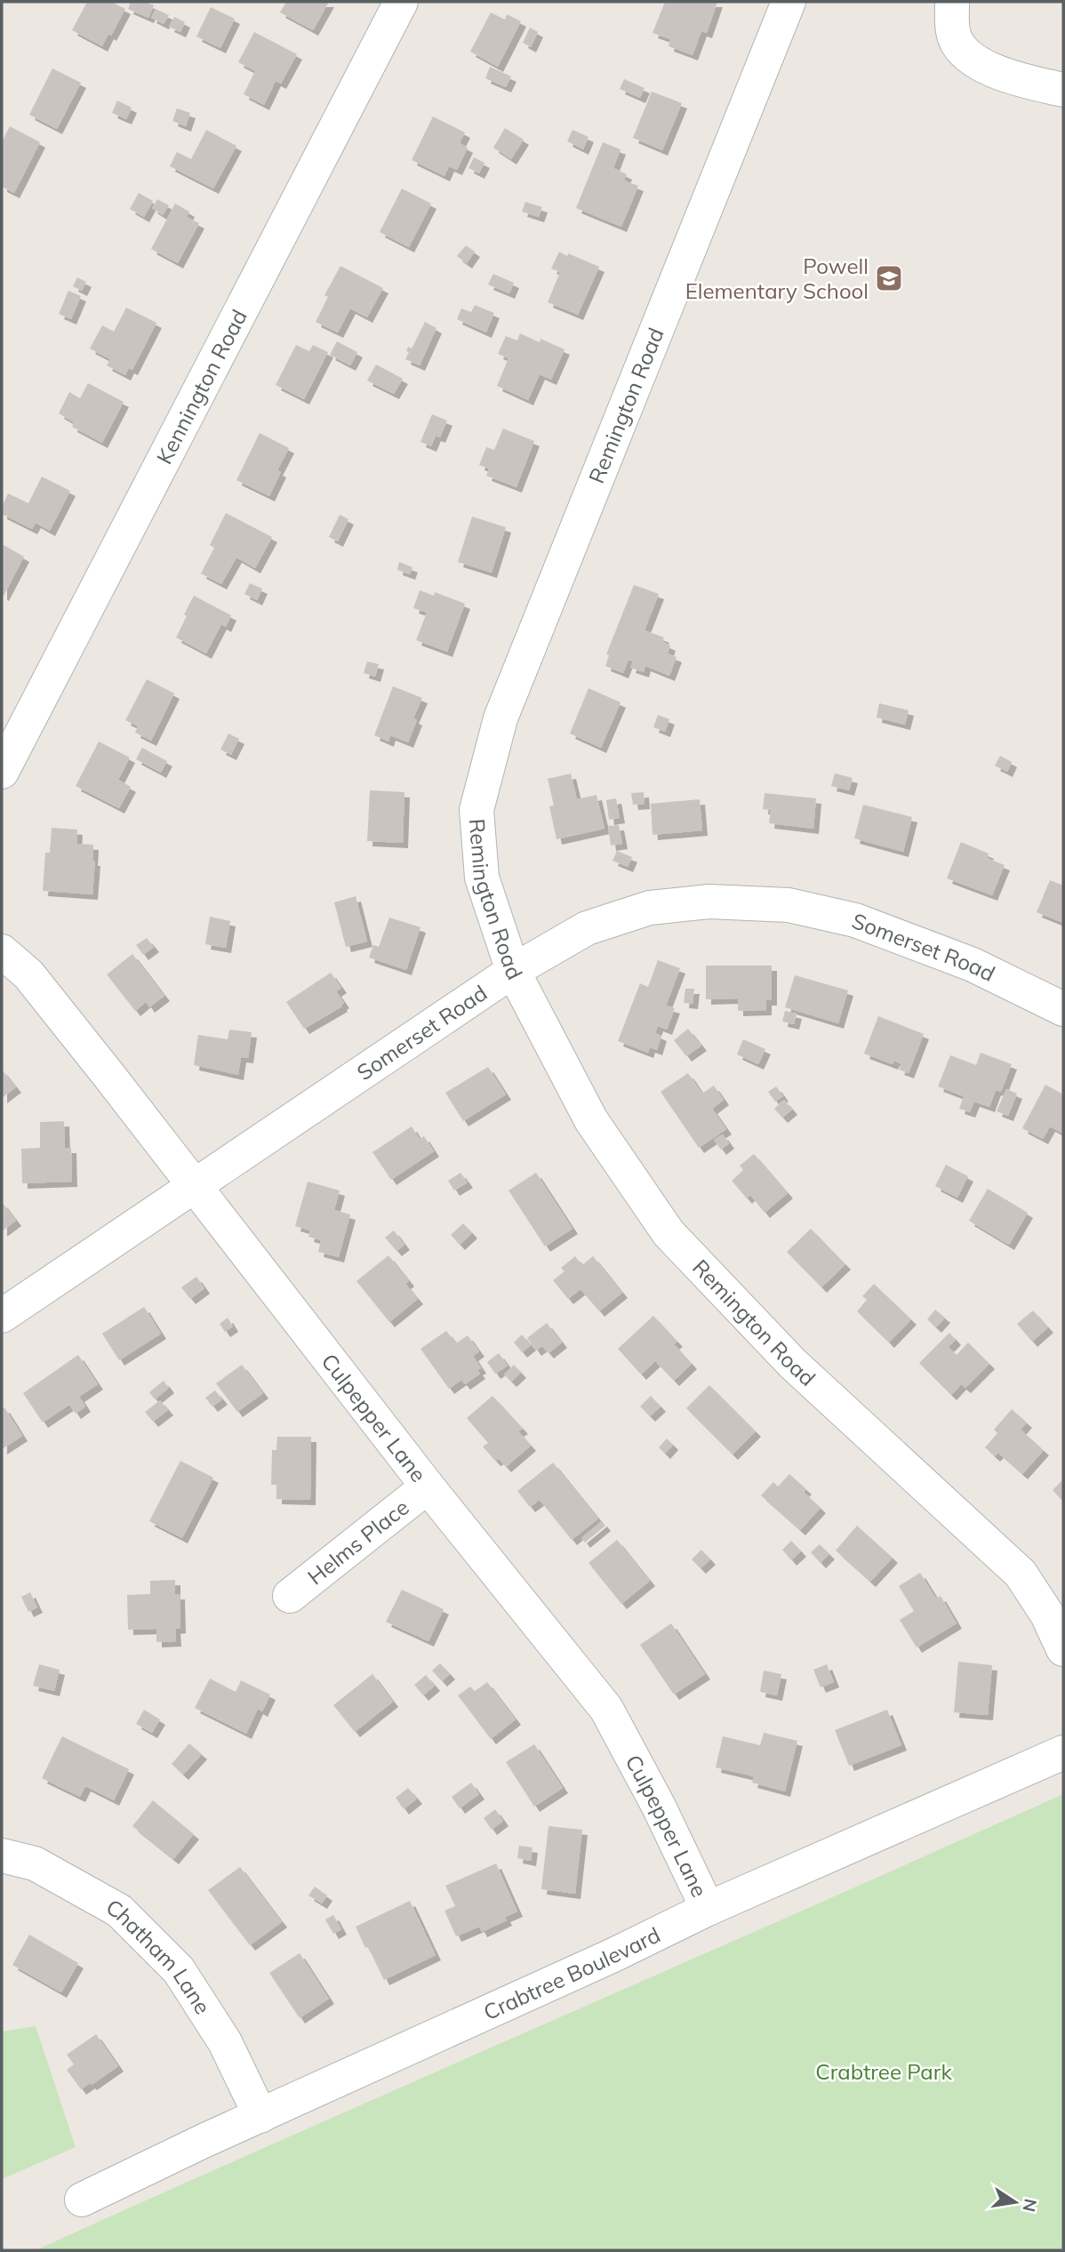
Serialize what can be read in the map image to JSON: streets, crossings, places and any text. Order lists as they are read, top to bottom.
{
  "streets": {
    "street": [
      "Kennington Road",
      "Remington Road",
      "Somerset Road",
      "Culpepper Lane",
      "Helms Place",
      "Chatham Lane",
      "Crabtree Boulevard"
    ]
  },
  "crossings": [
    ["Remington Road", "Somerset Road"],
    ["Somerset Road", "Culpepper Lane"],
    ["Culpepper Lane", "Helms Place"],
    ["Culpepper Lane", "Crabtree Boulevard"],
    ["Chatham Lane", "Crabtree Boulevard"]
  ],
  "parks": ["Crabtree Park"],
  "places": {
    "school or university": ["Powell Elementary School"]
  },
  "north": "right"
}
